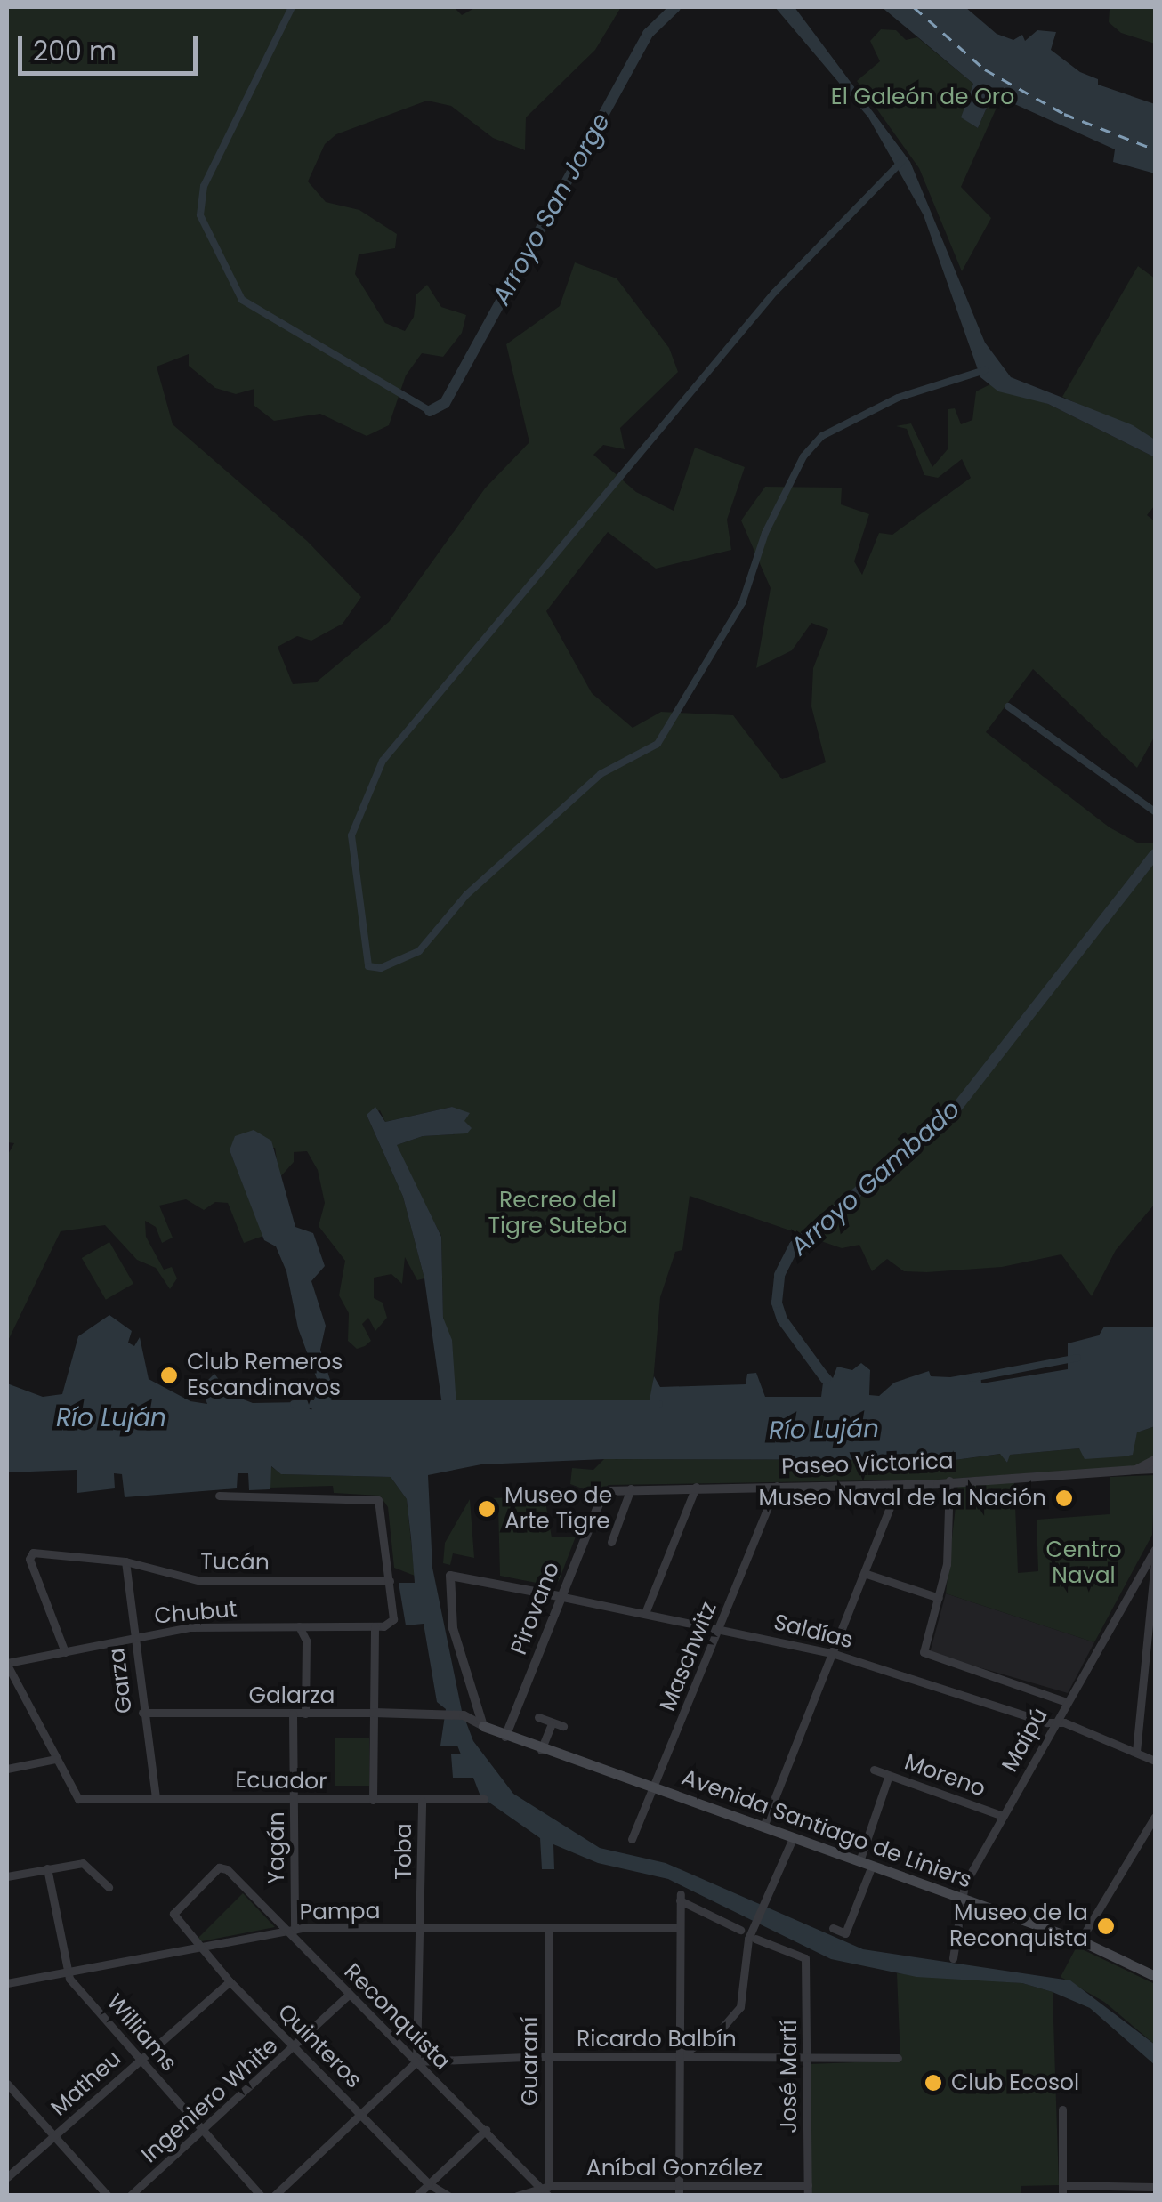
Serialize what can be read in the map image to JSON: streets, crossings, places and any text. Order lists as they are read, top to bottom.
{
  "streets": {
    "main road": ["Avenida Santiago de Liniers"],
    "street": [
      "Paseo Victorica",
      "Tucán",
      "Pirovano",
      "Chubut",
      "Saldías",
      "Maschwitz",
      "Garza",
      "Galarza",
      "Maipú",
      "Moreno",
      "Ecuador",
      "Yagán",
      "Toba",
      "Pampa",
      "Reconquista",
      "Williams",
      "Ricardo Balbín",
      "Quinteros",
      "Guaraní",
      "José Martí",
      "Matheu",
      "Ingeniero White",
      "Aníbal González"
    ]
  },
  "crossings": [
    ["Paseo Victorica", "Pirovano"],
    ["Paseo Victorica", "Maschwitz"],
    ["Tucán", "Chubut"],
    ["Tucán", "Garza"],
    ["Pirovano", "Saldías"],
    ["Pirovano", "Avenida Santiago de Liniers"],
    ["Chubut", "Garza"],
    ["Saldías", "Maschwitz"],
    ["Saldías", "Maipú"],
    ["Maschwitz", "Avenida Santiago de Liniers"],
    ["Garza", "Galarza"],
    ["Garza", "Ecuador"],
    ["Galarza", "Avenida Santiago de Liniers"],
    ["Galarza", "Yagán"],
    ["Maipú", "Moreno"],
    ["Maipú", "Avenida Santiago de Liniers"],
    ["Ecuador", "Yagán"],
    ["Ecuador", "Toba"],
    ["Yagán", "Pampa"],
    ["Yagán", "Reconquista"],
    ["Toba", "Pampa"],
    ["Toba", "Reconquista"],
    ["Toba", "Ricardo Balbín"],
    ["Pampa", "Reconquista"],
    ["Pampa", "Williams"],
    ["Pampa", "Quinteros"],
    ["Pampa", "Guaraní"],
    ["Reconquista", "Ricardo Balbín"],
    ["Reconquista", "Quinteros"],
    ["Reconquista", "Guaraní"],
    ["Reconquista", "Ingeniero White"],
    ["Reconquista", "Aníbal González"],
    ["Williams", "Matheu"],
    ["Williams", "Ingeniero White"],
    ["Ricardo Balbín", "Guaraní"],
    ["Ricardo Balbín", "José Martí"],
    ["Quinteros", "Matheu"],
    ["Quinteros", "Ingeniero White"],
    ["Guaraní", "Aníbal González"],
    ["José Martí", "Aníbal González"]
  ],
  "water": ["Arroyo San Jorge", "Arroyo Gambado", "Río Luján"],
  "parks": ["El Galeón de Oro", "Recreo del Tigre Suteba", "Centro Naval"],
  "places": [
    "Club Remeros Escandinavos",
    "Museo Naval de la Nación",
    "Museo de Arte Tigre",
    "Museo de la Reconquista",
    "Club Ecosol"
  ],
  "scale_bar": "200 m"
}
